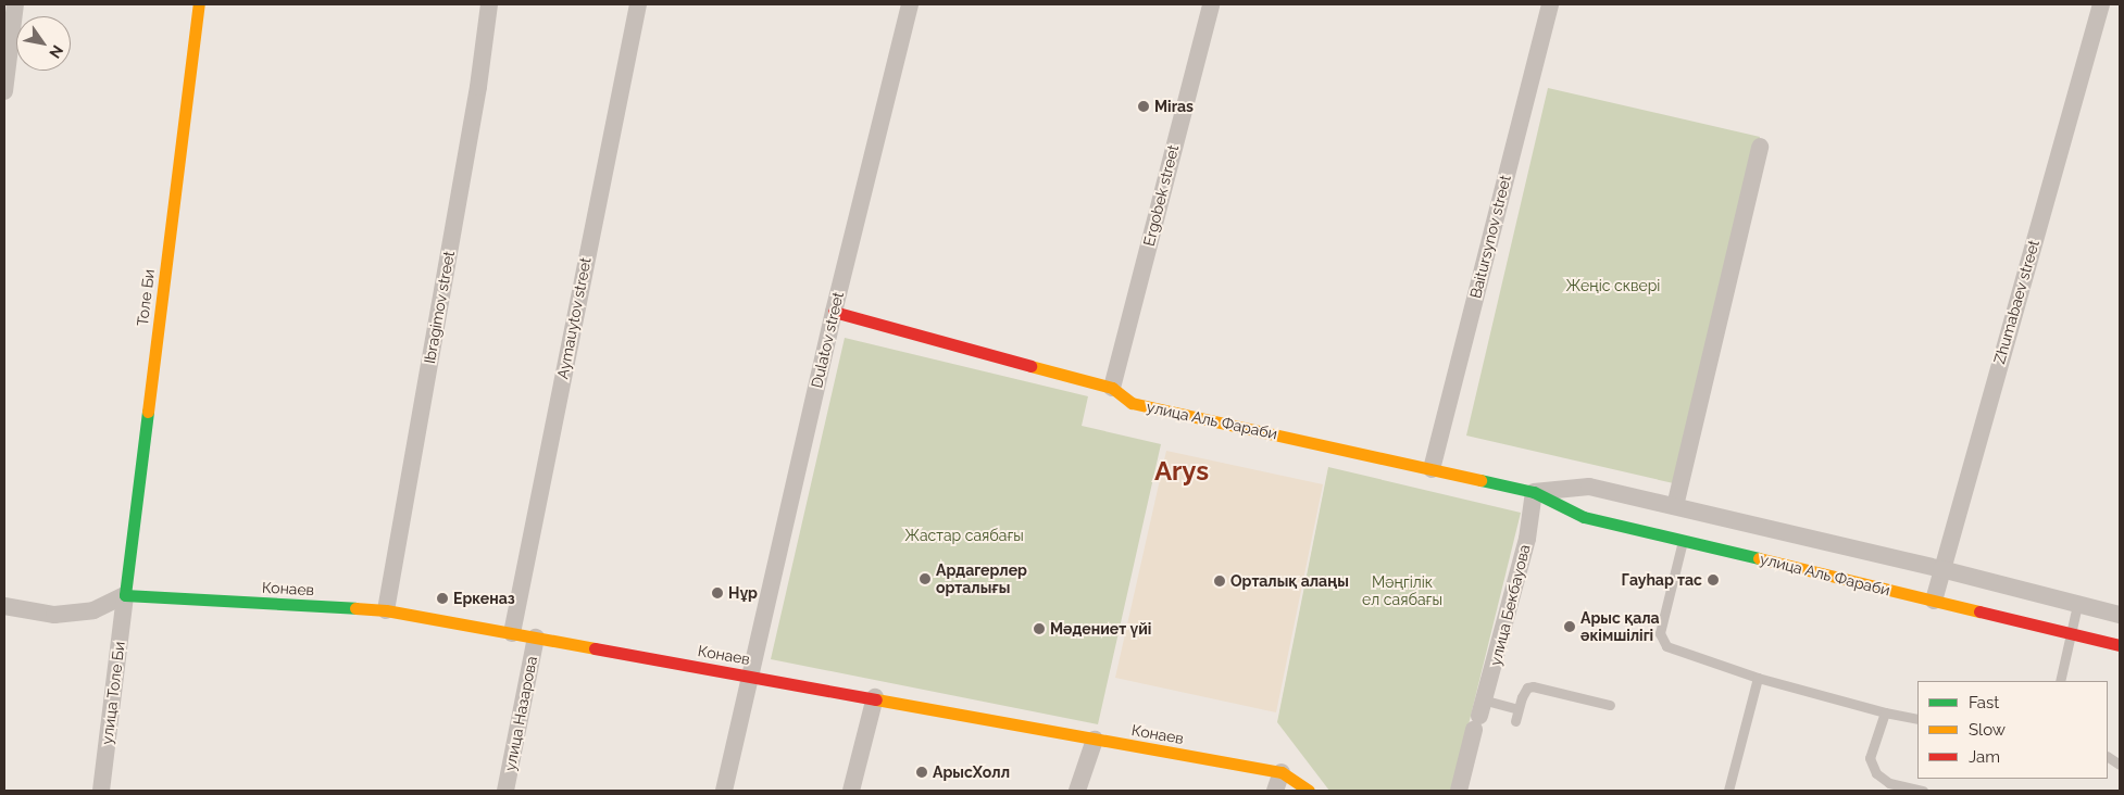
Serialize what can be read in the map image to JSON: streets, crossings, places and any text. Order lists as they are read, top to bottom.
{
  "streets": {
    "main road": ["Толе Би", "улица Аль Фараби", "Конаев"],
    "street": [
      "Ergobek street",
      "Baitursynov street",
      "Zhumabaev street",
      "Ibragimov street",
      "Aymauytov street",
      "Dulatov street",
      "улица Бекбауова",
      "улица Толе Би",
      "улица Назарова"
    ]
  },
  "crossings": [
    ["Ergobek street", "улица Аль Фараби"],
    ["Baitursynov street", "улица Аль Фараби"],
    ["Толе Би", "Конаев"],
    ["Толе Би", "улица Толе Би"],
    ["Zhumabaev street", "улица Аль Фараби"],
    ["Ibragimov street", "Конаев"],
    ["Aymauytov street", "Конаев"],
    ["Dulatov street", "улица Аль Фараби"],
    ["Dulatov street", "Конаев"],
    ["улица Аль Фараби", "улица Бекбауова"],
    ["Конаев", "улица Толе Би"],
    ["Конаев", "улица Назарова"]
  ],
  "districts": ["Arys"],
  "parks": ["Жеңіс сквері", "Жастар саябағы", "Мәңгілік ел саябағы"],
  "places": [
    "Miras",
    "Ардагерлер орталығы",
    "Гауһар тас",
    "Орталық алаңы",
    "Нұр",
    "Еркеназ",
    "Арыс қала әкімшілігі",
    "Mәдениет үйі",
    "АрысХолл"
  ],
  "legend": ["Fast", "Slow", "Jam"],
  "north": "bottom right"
}
